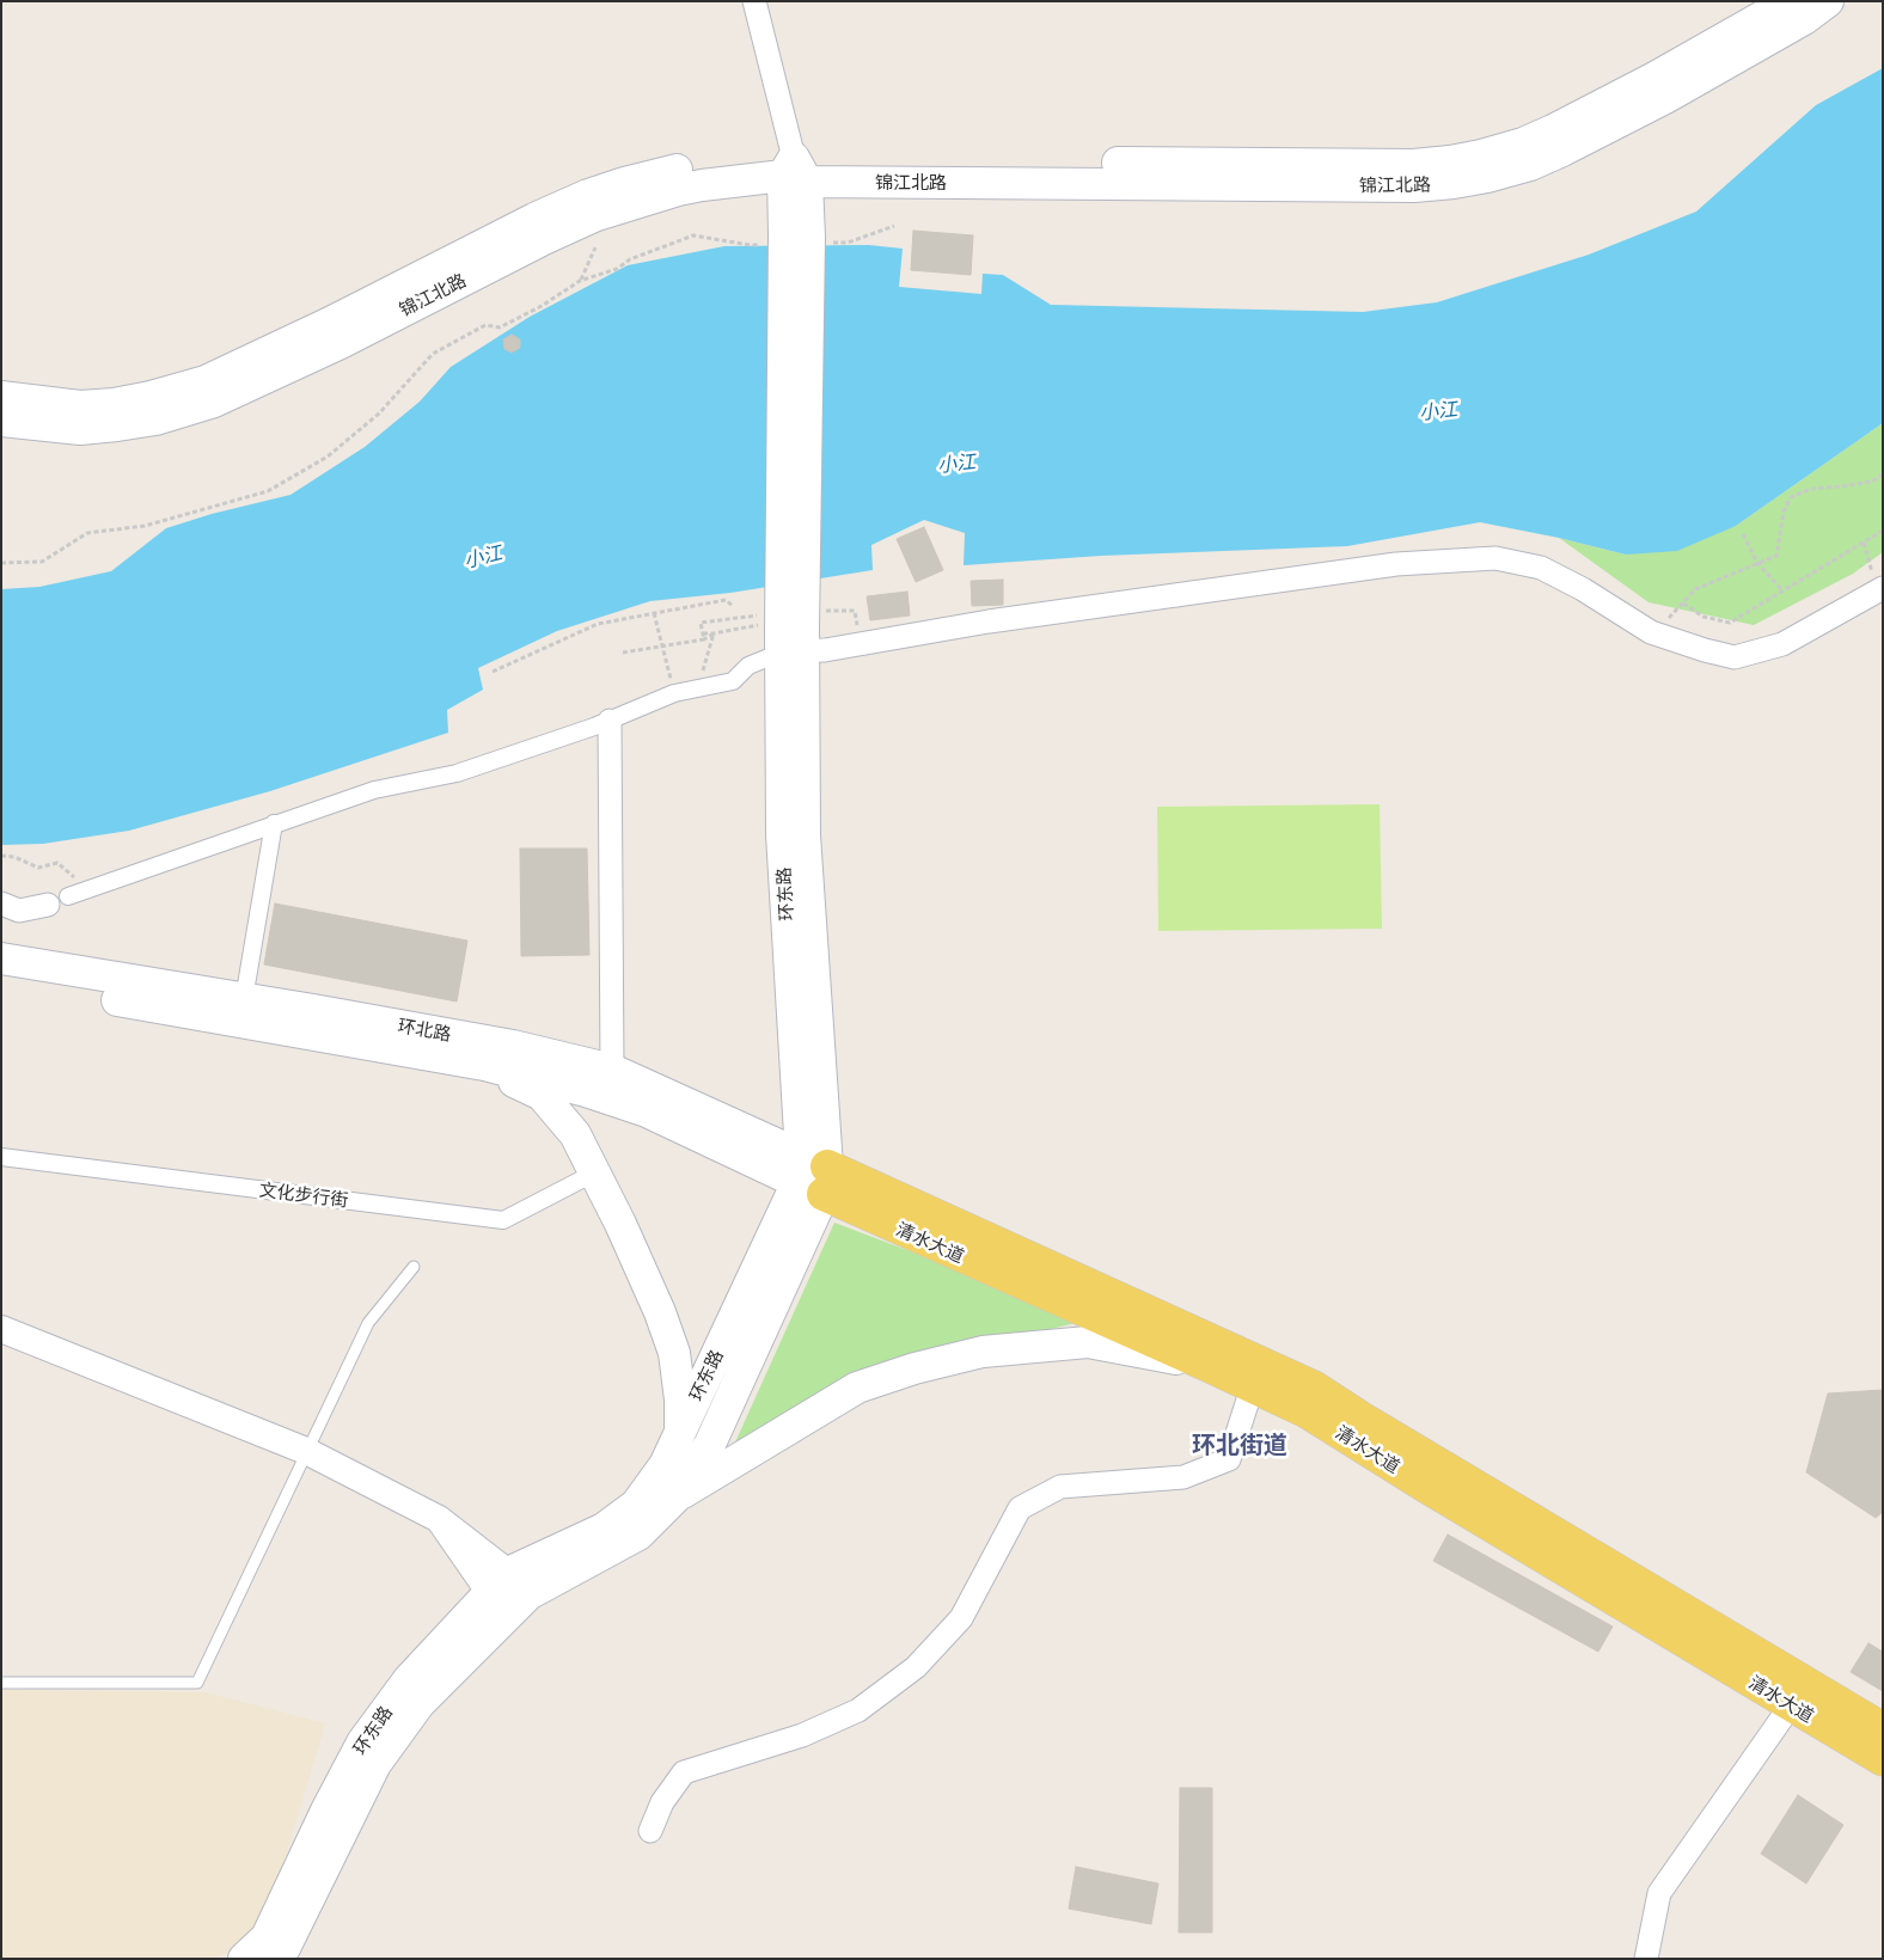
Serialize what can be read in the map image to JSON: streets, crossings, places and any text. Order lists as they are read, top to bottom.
{
  "streets": {
    "main road": [
      "锦江北路",
      "环东路",
      "环北路",
      "清水大道"
    ],
    "street": ["文化步行街"]
  },
  "crossings": [
    ["环东路", "环北路"],
    ["环东路", "清水大道"],
    ["环北路", "清水大道"]
  ],
  "districts": ["环北街道"],
  "water": ["小江"]
}
